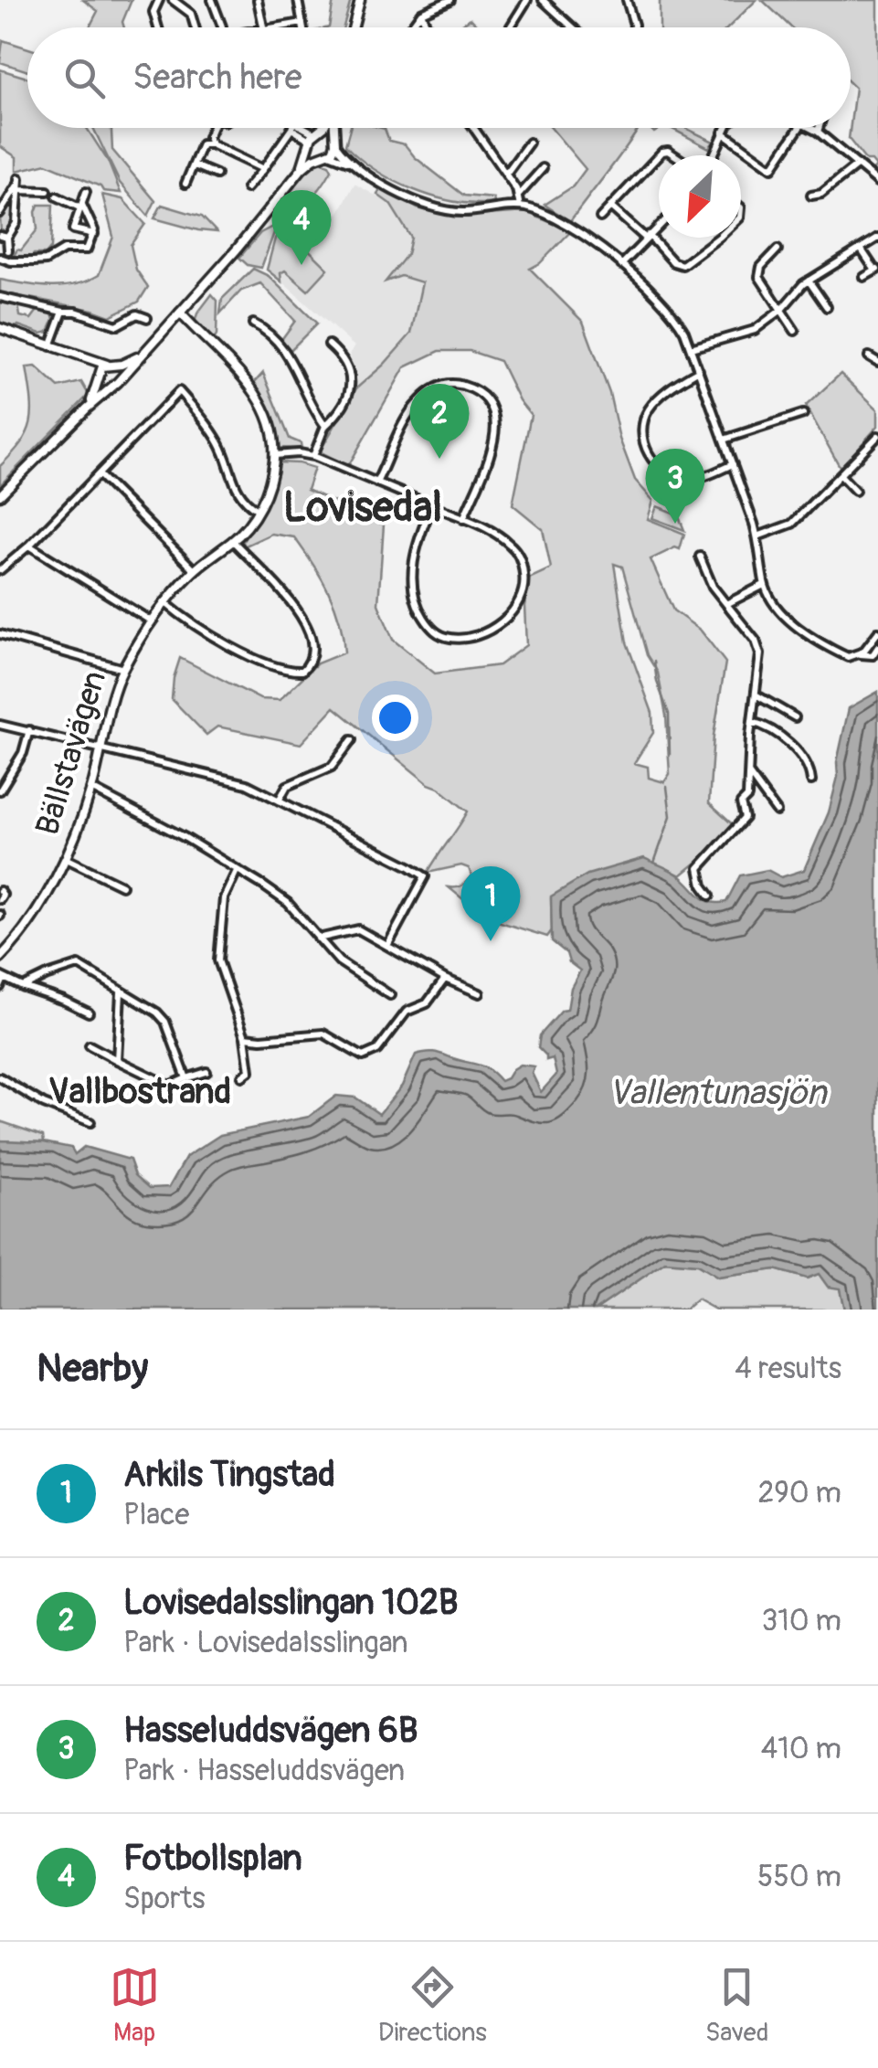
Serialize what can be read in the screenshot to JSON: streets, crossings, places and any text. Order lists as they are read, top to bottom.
{
  "streets": {
    "street": ["Bällstavägen"]
  },
  "districts": ["Lovisedal", "Vallbostrand"],
  "water": ["Vallentunasjön"],
  "north": "bottom left",
  "page": {
    "search": "Search here",
    "pins": [
      "4",
      "2",
      "3",
      "1"
    ],
    "heading": ["Nearby", "4 results"],
    "list": [
      {
        "mark": "1",
        "name": "Arkils Tingstad",
        "note": "Place",
        "value": "290 m"
      },
      {
        "mark": "2",
        "name": "Lovisedalsslingan 102B",
        "note": "Park · Lovisedalsslingan",
        "value": "310 m"
      },
      {
        "mark": "3",
        "name": "Hasseluddsvägen 6B",
        "note": "Park · Hasseluddsvägen",
        "value": "410 m"
      },
      {
        "mark": "4",
        "name": "Fotbollsplan",
        "note": "Sports",
        "value": "550 m"
      }
    ],
    "nav": ["Map", "Directions", "Saved"]
  }
}
